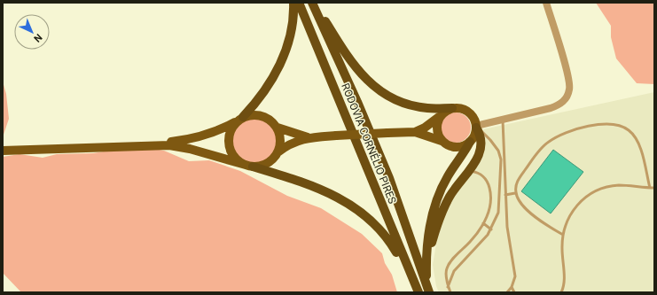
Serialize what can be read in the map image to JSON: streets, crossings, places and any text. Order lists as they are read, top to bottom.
{
  "streets": {
    "highway": ["RODOVIA CORNÉLIO PIRES"]
  },
  "north": "bottom right"
}
